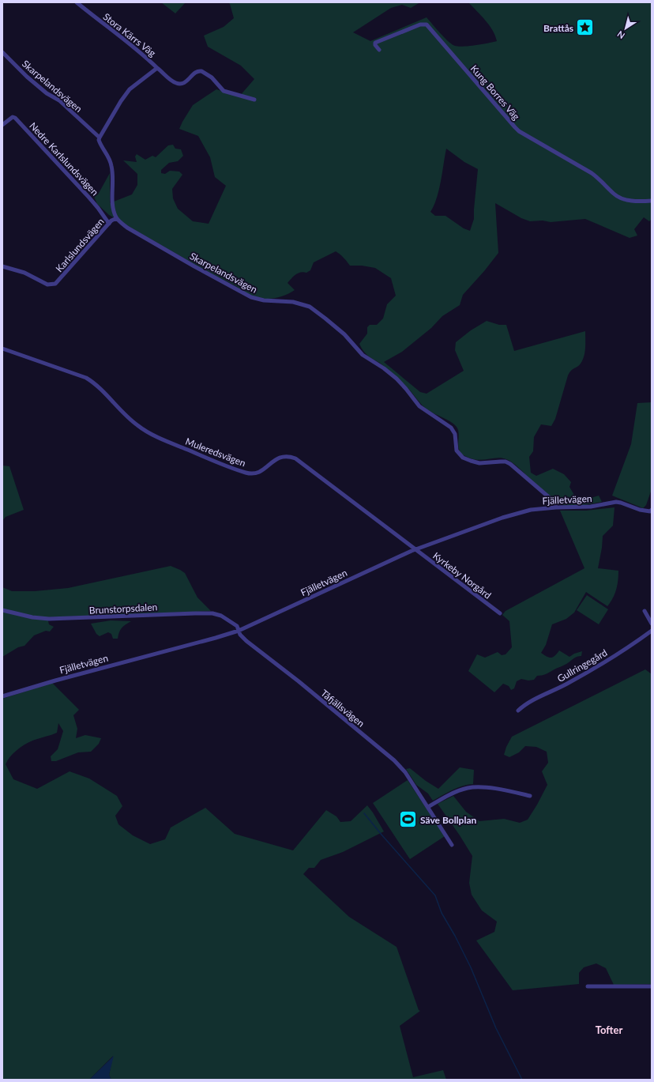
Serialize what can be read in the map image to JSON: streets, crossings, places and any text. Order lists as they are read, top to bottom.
{
  "streets": {
    "street": [
      "Stora Kärrs Väg",
      "Skarpelandsvägen",
      "Kung Borres Väg",
      "Nedre Karlslundsvägen",
      "Karlslundsvägen",
      "Muleredsvägen",
      "Fjälletvägen",
      "Kyrkeby Norgård",
      "Brunstorpsdalen",
      "Gullringegård",
      "Tåfjällsvägen"
    ]
  },
  "crossings": [
    ["Skarpelandsvägen", "Karlslundsvägen"],
    ["Skarpelandsvägen", "Fjälletvägen"],
    ["Nedre Karlslundsvägen", "Karlslundsvägen"],
    ["Muleredsvägen", "Fjälletvägen"],
    ["Muleredsvägen", "Kyrkeby Norgård"],
    ["Fjälletvägen", "Kyrkeby Norgård"],
    ["Fjälletvägen", "Brunstorpsdalen"],
    ["Fjälletvägen", "Tåfjällsvägen"],
    ["Brunstorpsdalen", "Tåfjällsvägen"]
  ],
  "districts": ["Tofter"],
  "places": {
    "place": ["Brattås"],
    "sports": ["Säve Bollplan"]
  },
  "north": "bottom left"
}
